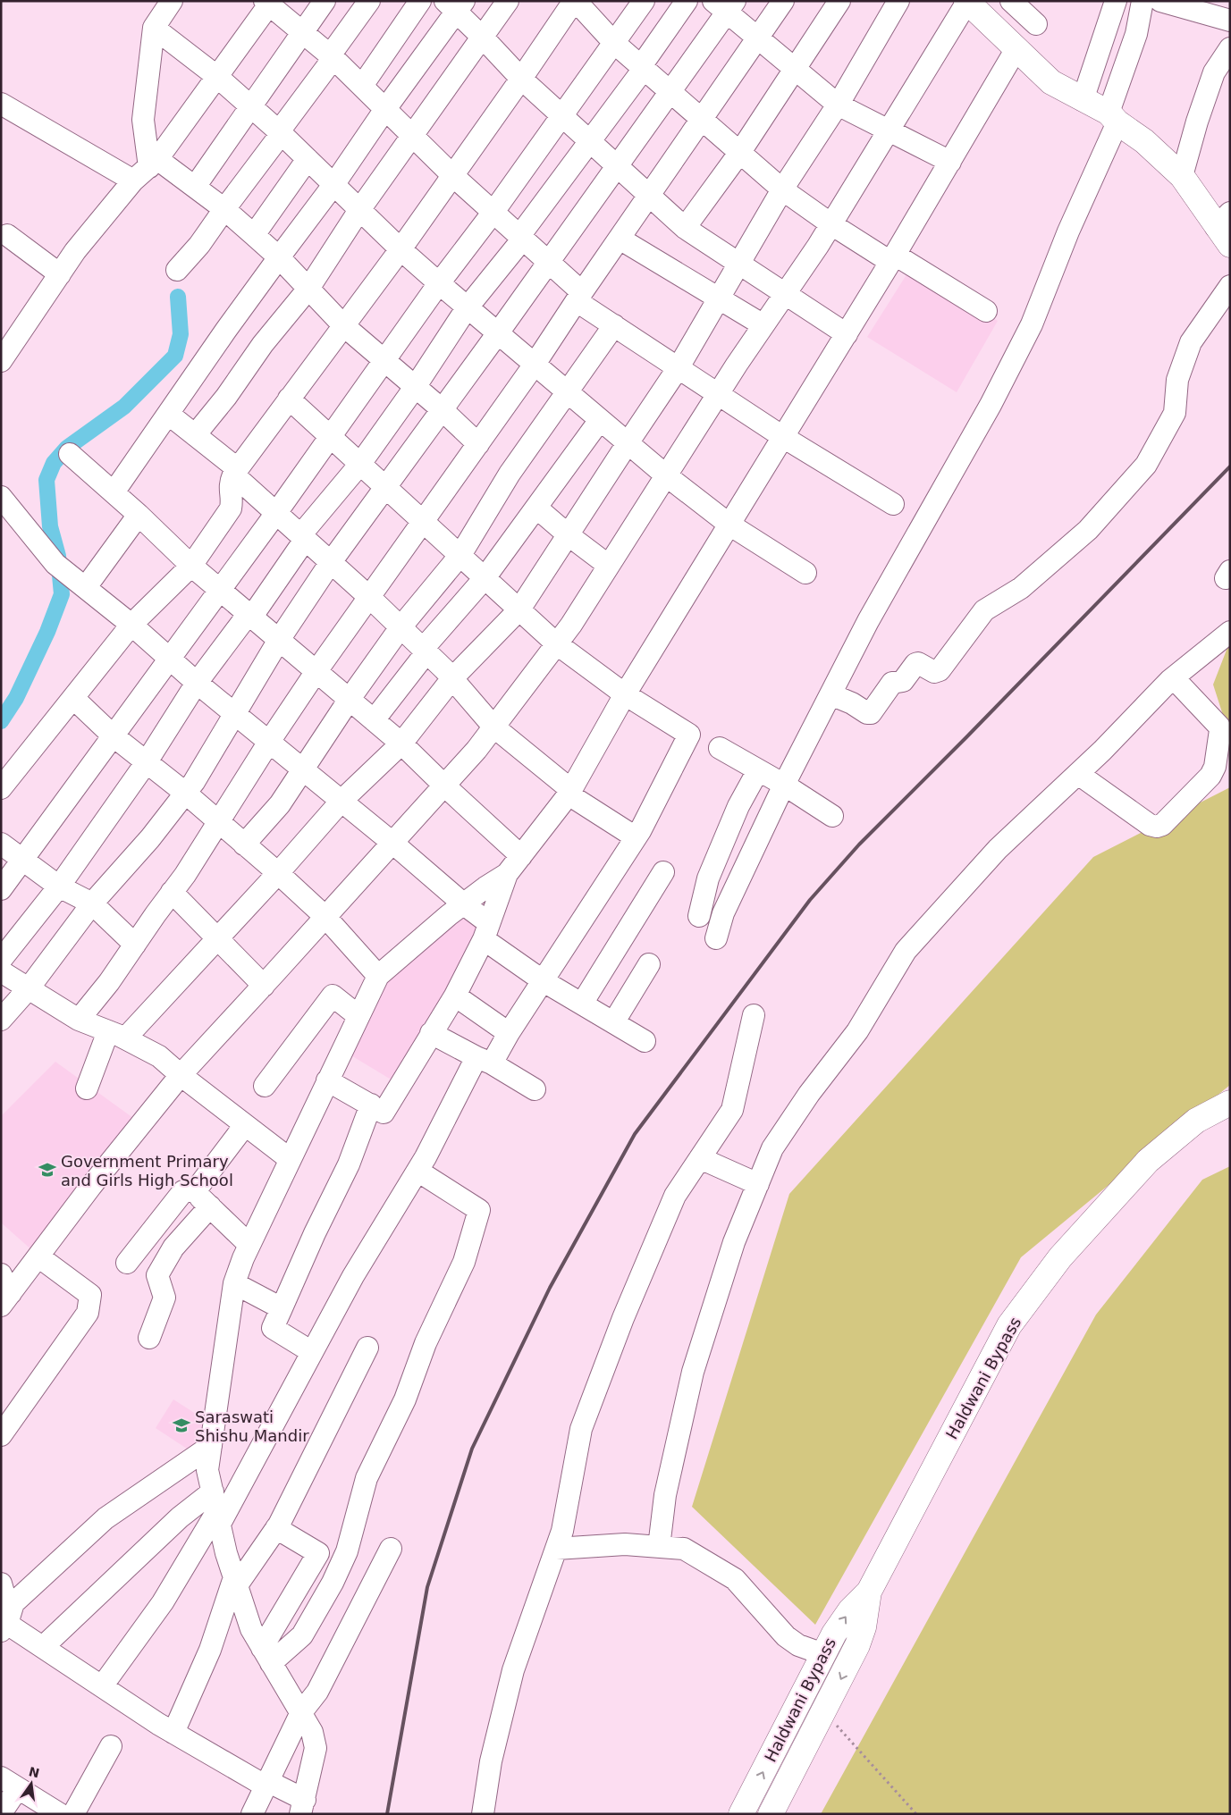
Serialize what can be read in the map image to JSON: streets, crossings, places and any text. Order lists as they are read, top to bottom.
{
  "streets": {
    "main road": ["Haldwani Bypass"]
  },
  "places": {
    "school or university": ["Government Primary and Girls High School", "Saraswati Shishu Mandir"]
  },
  "north": "top"
}
